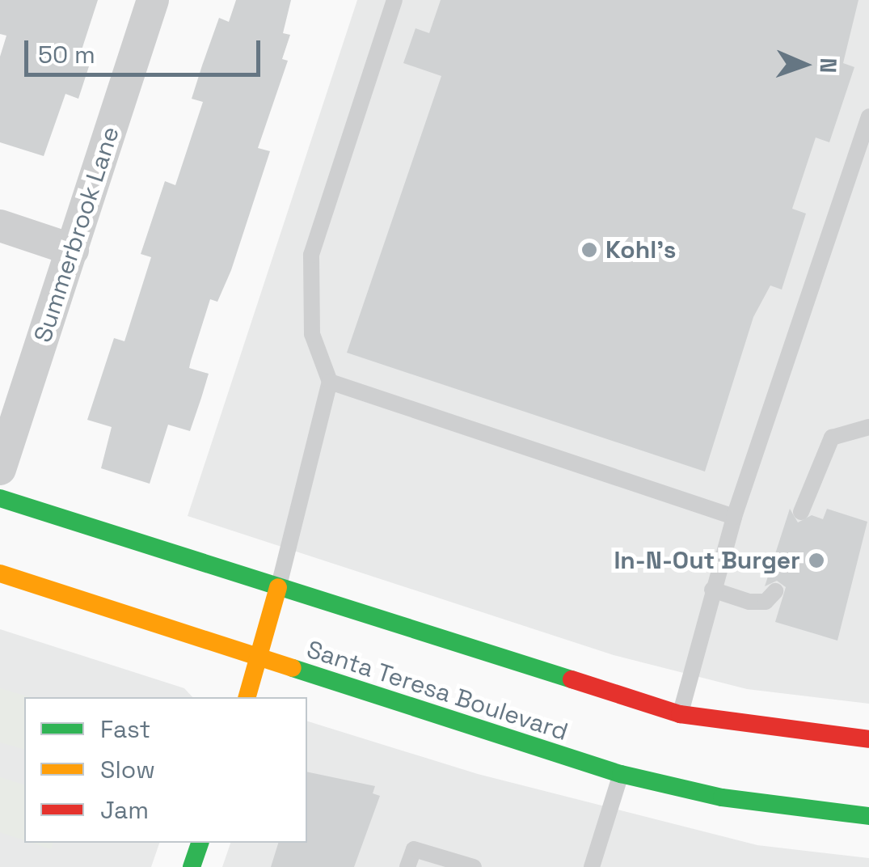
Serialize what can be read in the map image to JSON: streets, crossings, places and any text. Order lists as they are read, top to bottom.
{
  "streets": {
    "main road": ["Santa Teresa Boulevard"],
    "street": ["Summerbrook Lane"]
  },
  "places": ["Kohl's", "In-N-Out Burger"],
  "legend": ["Fast", "Slow", "Jam"],
  "scale_bar": "50 m",
  "north": "right"
}
